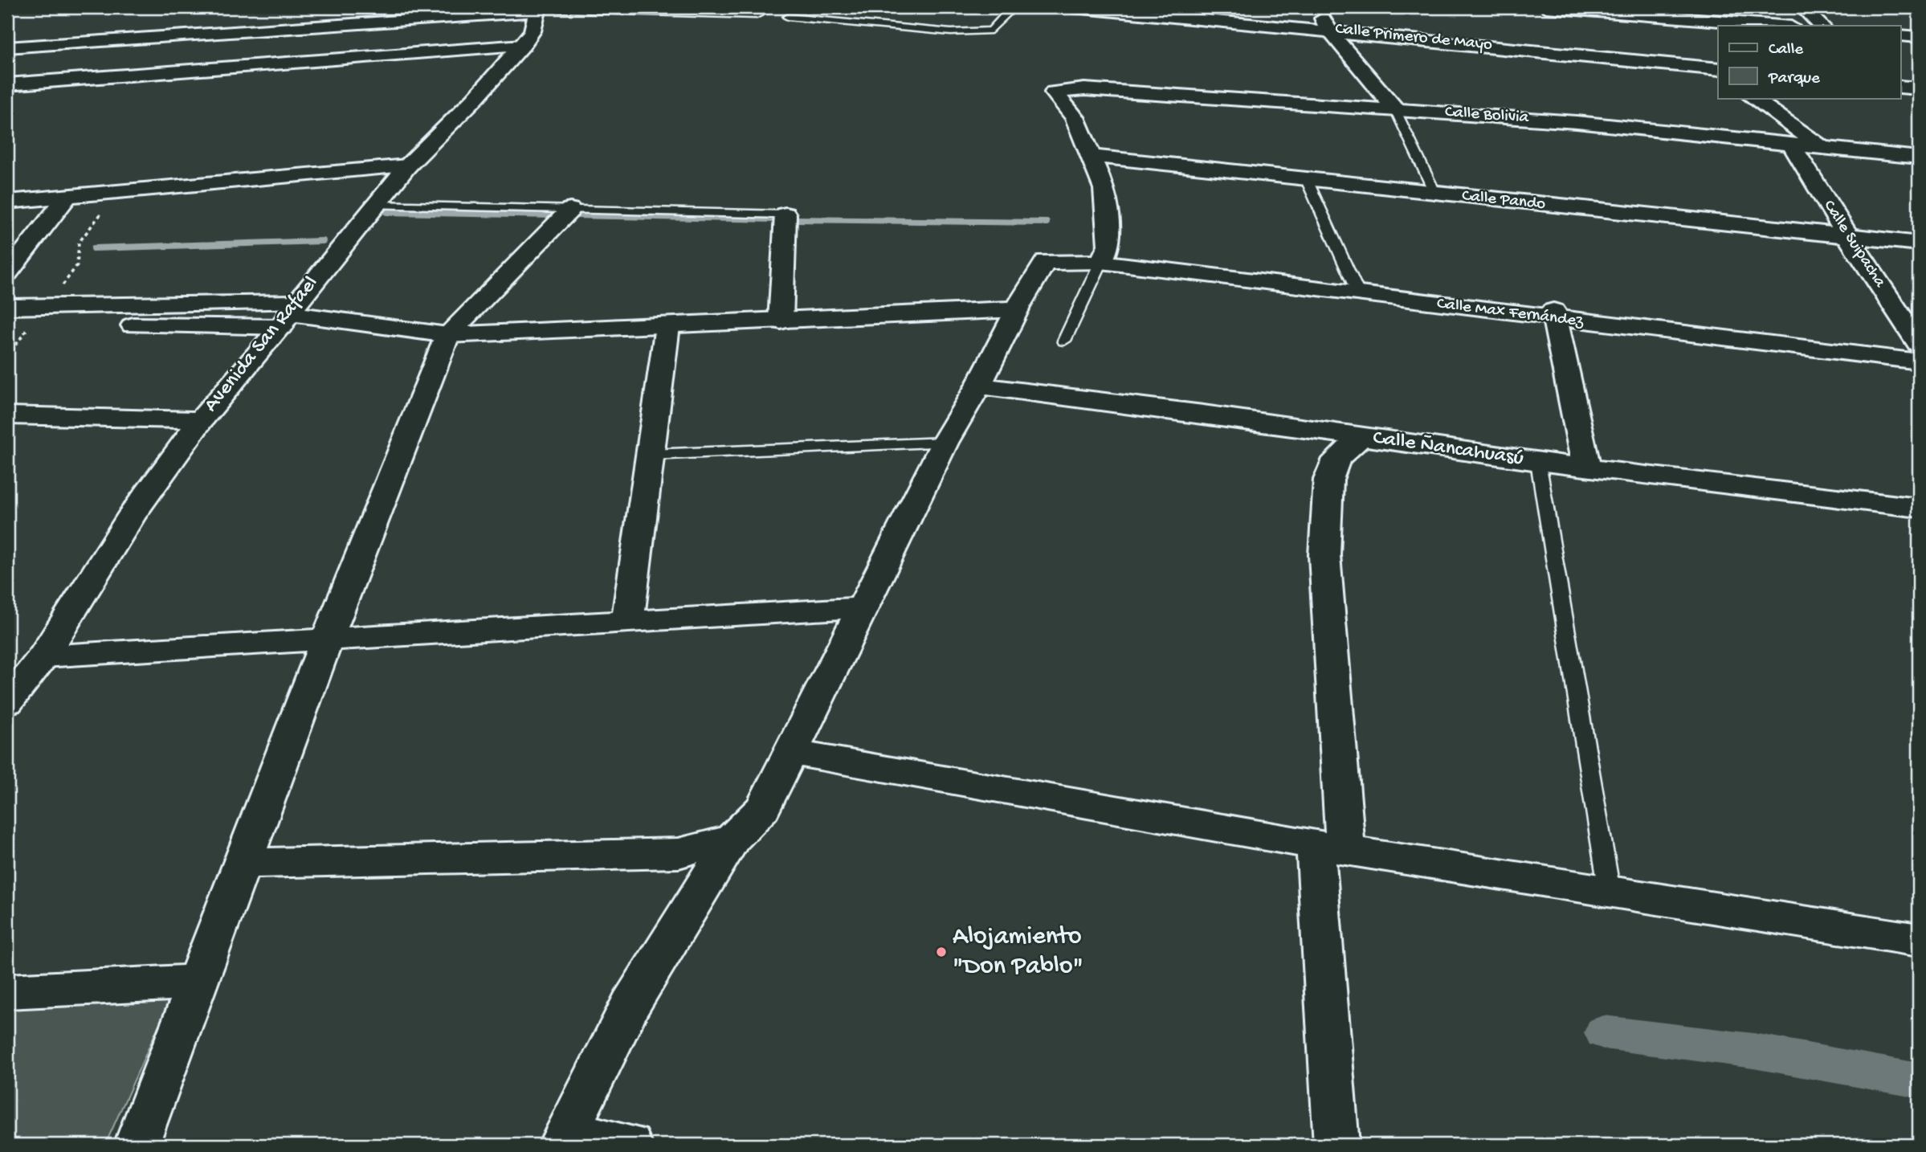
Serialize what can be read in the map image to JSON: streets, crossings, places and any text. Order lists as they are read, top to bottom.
{
  "streets": {
    "street": [
      "Calle Primero de Mayo",
      "Calle Bolivia",
      "Calle Pando",
      "Calle Suipacha",
      "Calle Max Fernández",
      "Avenida San Rafael",
      "Calle Ñancahuasú"
    ]
  },
  "crossings": [
    ["Calle Bolivia", "Calle Pando"],
    ["Calle Bolivia", "Calle Suipacha"],
    ["Calle Pando", "Calle Suipacha"]
  ],
  "places": ["Alojamiento \"Don Pablo\""],
  "legend": ["Calle", "Parque"]
}
